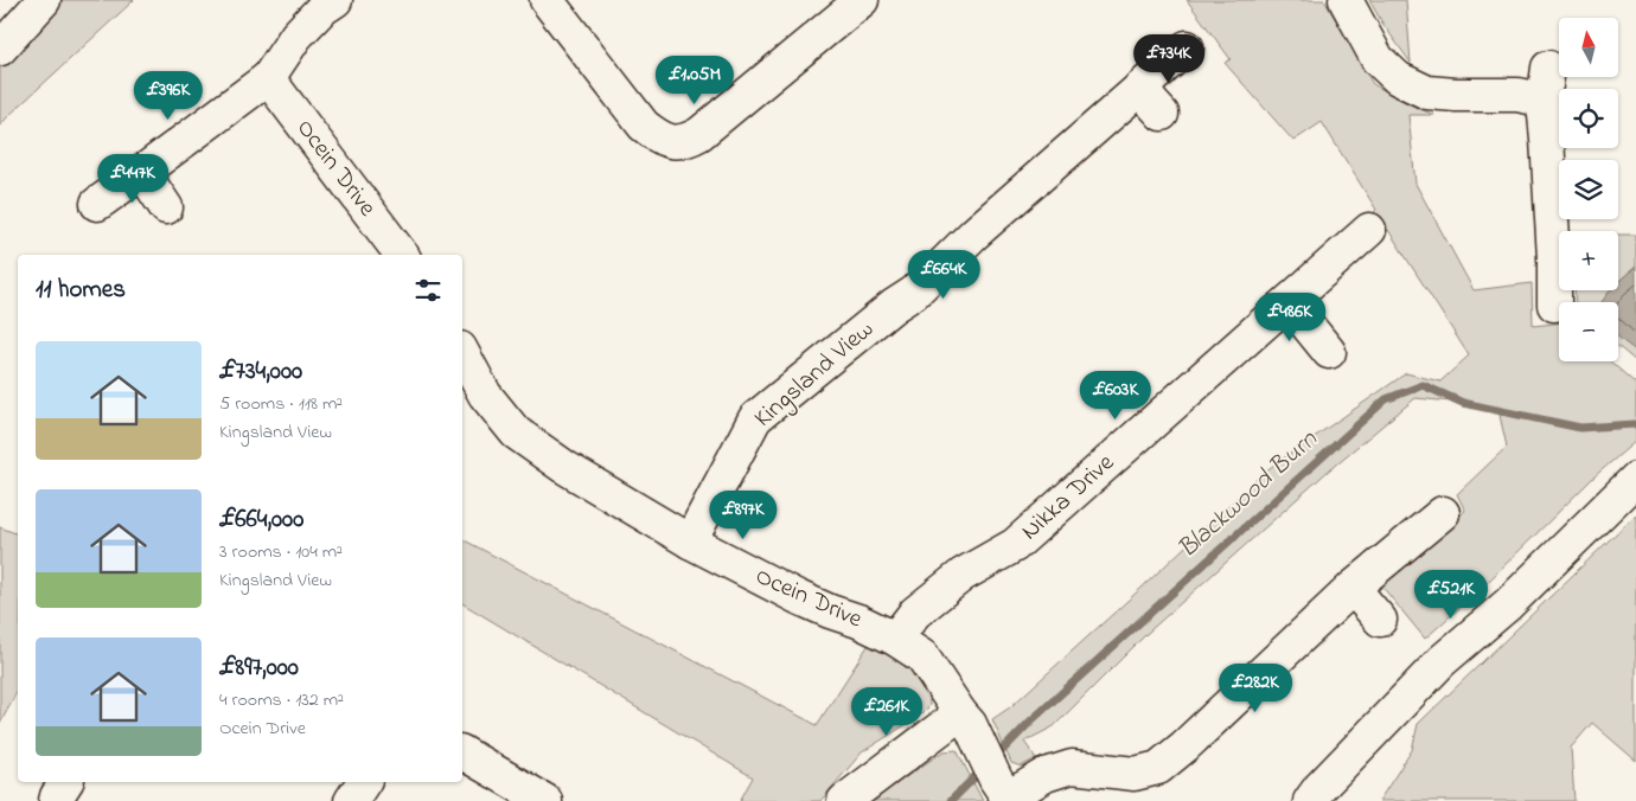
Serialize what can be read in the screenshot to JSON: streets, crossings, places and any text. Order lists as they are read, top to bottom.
{
  "streets": {
    "street": ["Ocein Drive", "Kingsland View", "Nikka Drive"]
  },
  "crossings": [
    ["Ocein Drive", "Kingsland View"],
    ["Ocein Drive", "Nikka Drive"]
  ],
  "water": ["Blackwood Burn"],
  "north": "top",
  "page": {
    "map_buttons": ["+", "−"],
    "price": [
      "£734K",
      "£1.05M",
      "£396K",
      "£447K",
      "£664K",
      "£486K",
      "£603K",
      "£897K",
      "£521K",
      "£282K",
      "£261K"
    ],
    "heading": "11 homes",
    "list": [
      {
        "name": "£734,000",
        "note": "5 rooms · 118 m² · Kingsland View"
      },
      {
        "name": "£664,000",
        "note": "3 rooms · 104 m² · Kingsland View"
      },
      {
        "name": "£897,000",
        "note": "4 rooms · 132 m² · Ocein Drive"
      }
    ]
  }
}
